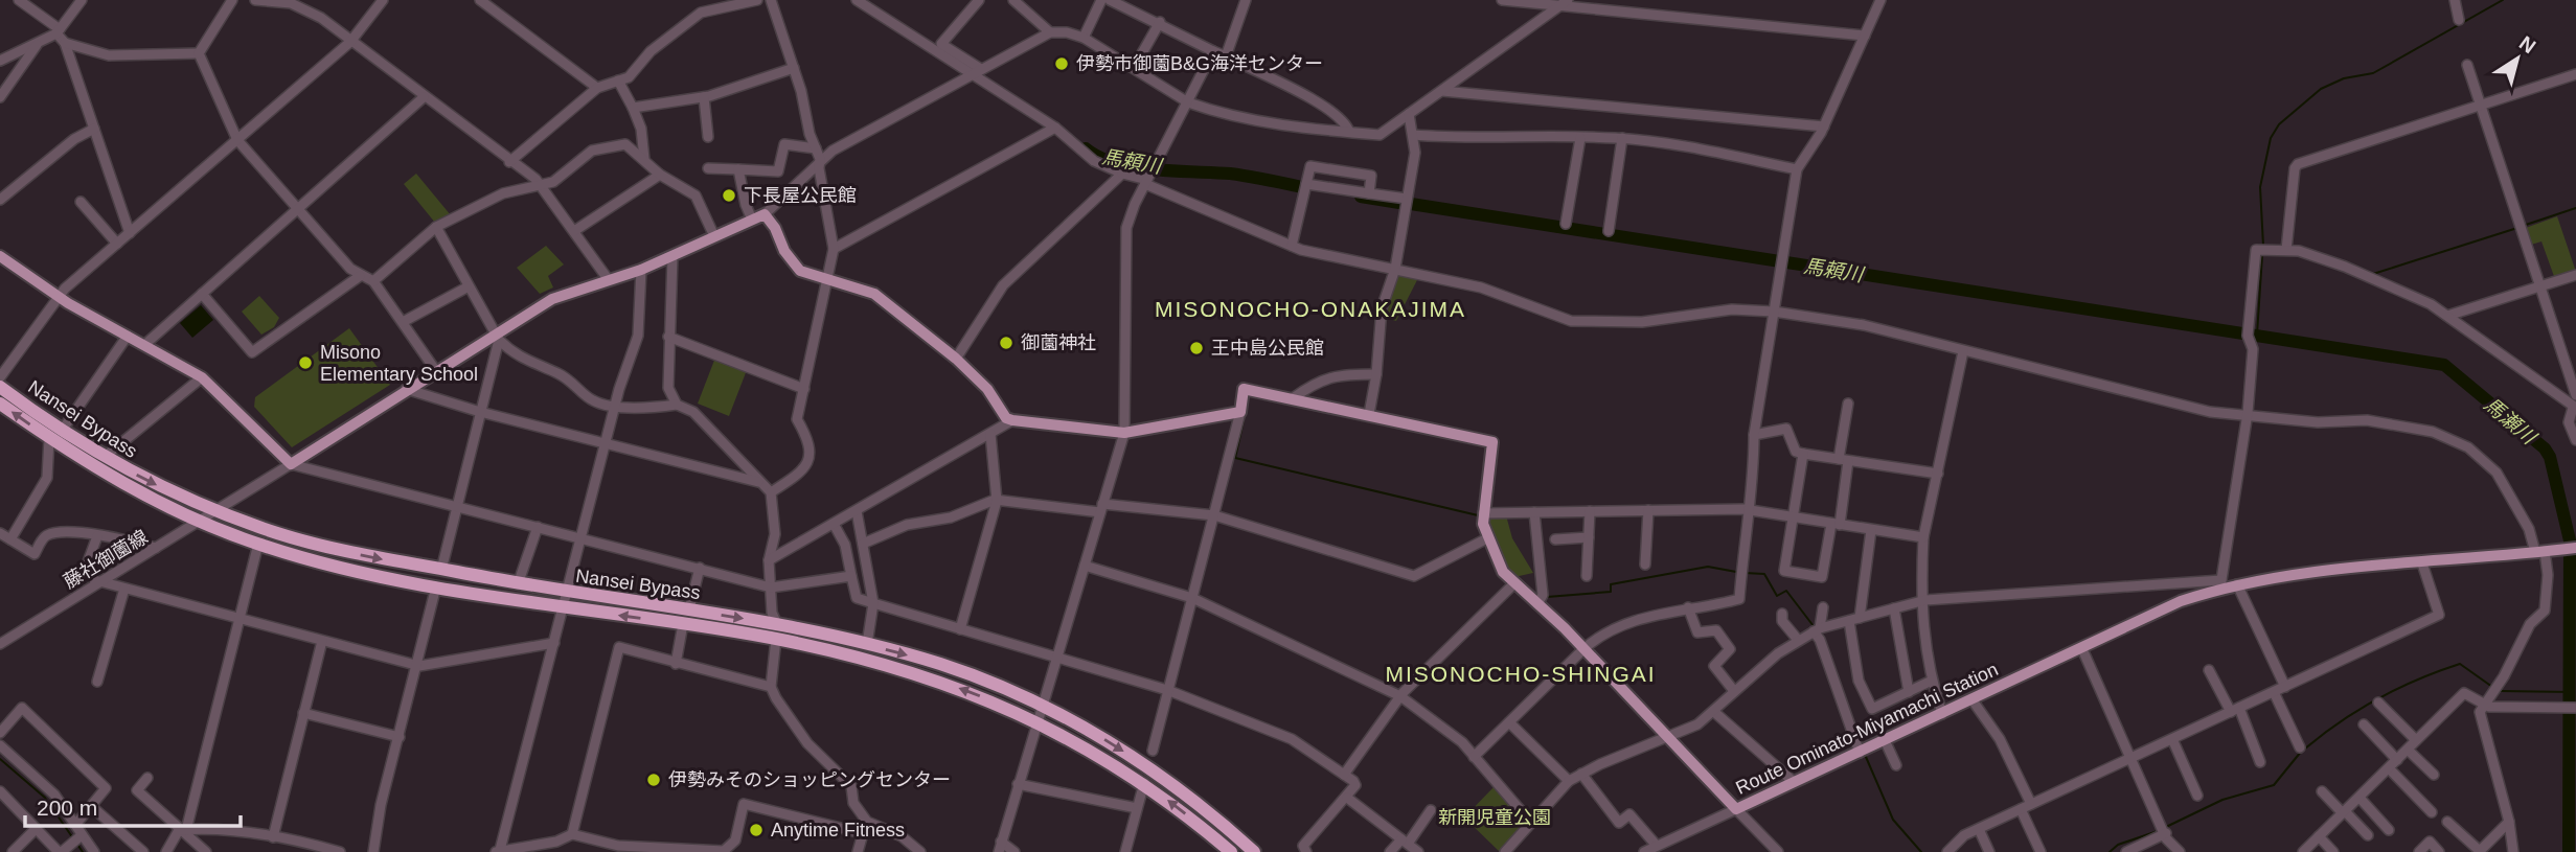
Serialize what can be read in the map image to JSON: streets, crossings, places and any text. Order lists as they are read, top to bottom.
{
  "streets": {
    "highway": ["Nansei Bypass"],
    "main road": ["Route Ominato-Miyamachi Station"],
    "street": ["藤社御薗線"]
  },
  "crossings": [
    ["Nansei Bypass", "藤社御薗線"]
  ],
  "districts": ["MISONOCHO-ONAKAJIMA", "MISONOCHO-SHINGAI"],
  "water": ["馬頼川", "馬瀬川"],
  "parks": ["新開児童公園"],
  "places": [
    "伊勢市御薗B&G海洋センター",
    "下長屋公民館",
    "御薗神社",
    "王中島公民館",
    "Misono Elementary School",
    "伊勢みそのショッピングセンター",
    "Anytime Fitness"
  ],
  "scale_bar": "200 m",
  "north": "top right"
}
